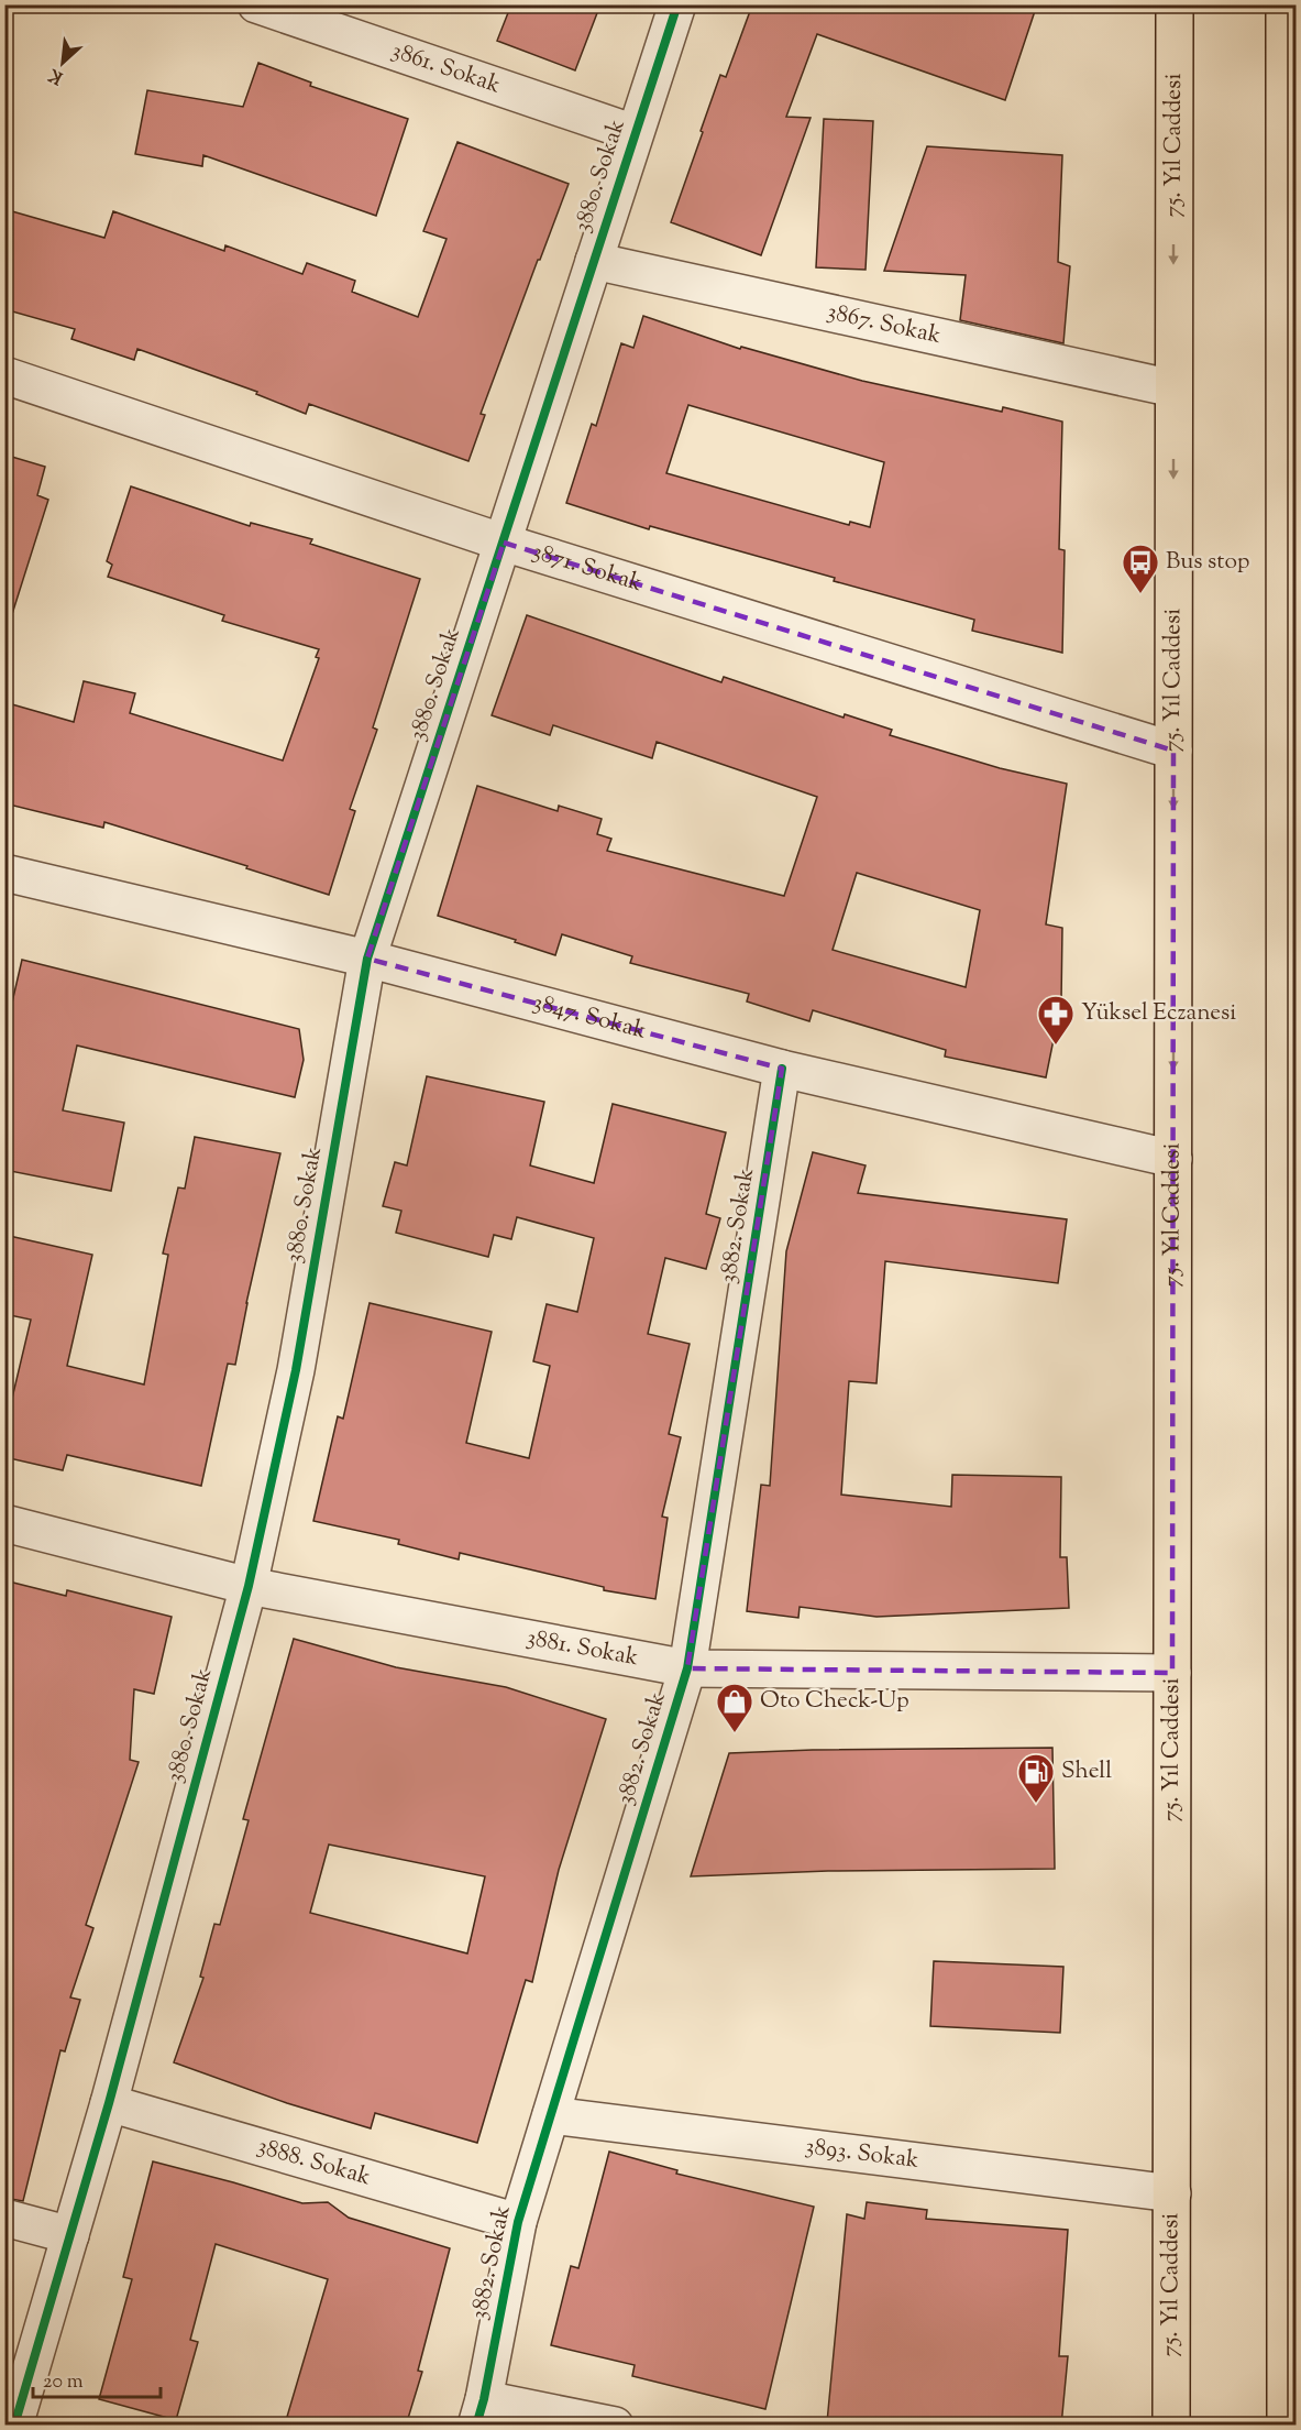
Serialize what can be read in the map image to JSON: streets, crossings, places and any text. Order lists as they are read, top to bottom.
{
  "streets": {
    "main road": ["75. Yıl Caddesi"],
    "street": [
      "3861. Sokak",
      "3880. Sokak",
      "3867. Sokak",
      "3871. Sokak",
      "3847. Sokak",
      "3882. Sokak",
      "3881. Sokak",
      "3893. Sokak",
      "3888. Sokak"
    ]
  },
  "crossings": [
    ["3861. Sokak", "3880. Sokak"],
    ["75. Yıl Caddesi", "3867. Sokak"],
    ["75. Yıl Caddesi", "3871. Sokak"],
    ["75. Yıl Caddesi", "3847. Sokak"],
    ["75. Yıl Caddesi", "3881. Sokak"],
    ["75. Yıl Caddesi", "3893. Sokak"],
    ["3880. Sokak", "3867. Sokak"],
    ["3880. Sokak", "3871. Sokak"],
    ["3880. Sokak", "3847. Sokak"],
    ["3880. Sokak", "3881. Sokak"],
    ["3880. Sokak", "3888. Sokak"],
    ["3847. Sokak", "3882. Sokak"],
    ["3882. Sokak", "3881. Sokak"],
    ["3882. Sokak", "3893. Sokak"],
    ["3882. Sokak", "3888. Sokak"]
  ],
  "places": {
    "bus stop": ["Bus stop"],
    "pharmacy": ["Yüksel Eczanesi"],
    "shop": ["Oto Check-Up"],
    "fuel station": ["Shell"]
  },
  "scale_bar": "20 m",
  "north": "bottom left"
}
